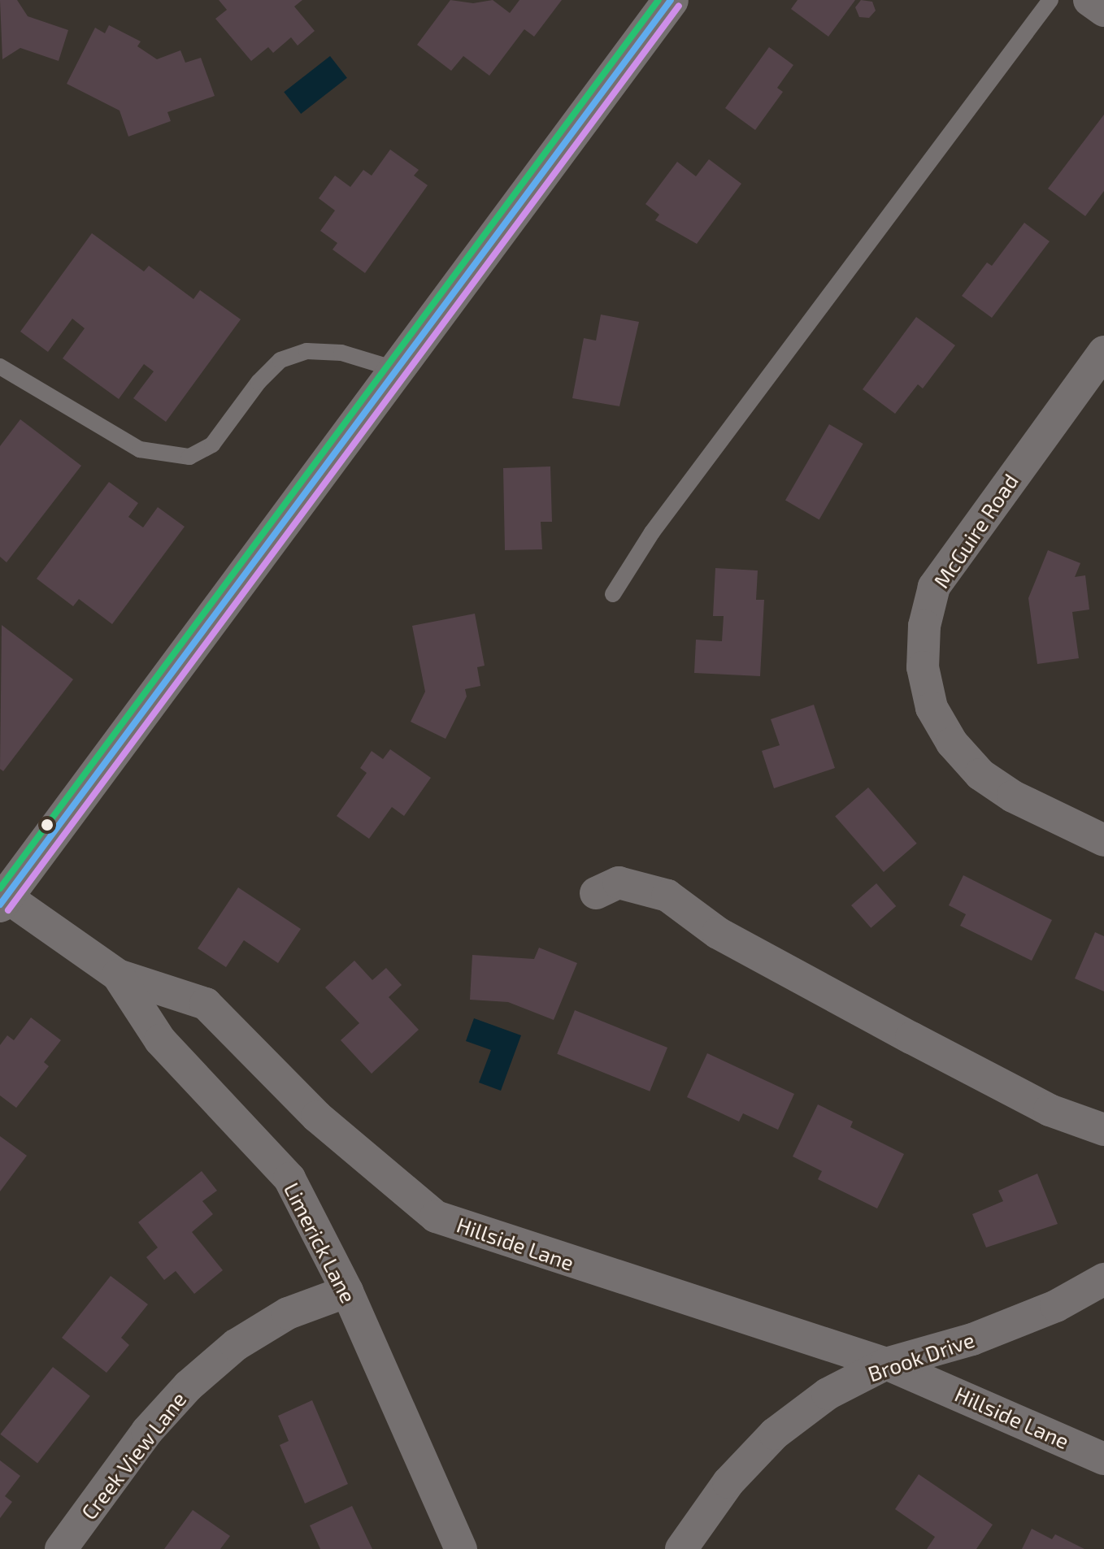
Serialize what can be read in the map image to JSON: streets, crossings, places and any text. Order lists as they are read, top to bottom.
{
  "streets": {
    "street": [
      "McGuire Road",
      "Limerick Lane",
      "Hillside Lane",
      "Brook Drive",
      "Creek View Lane"
    ]
  },
  "crossings": [
    ["Limerick Lane", "Hillside Lane"],
    ["Limerick Lane", "Creek View Lane"],
    ["Hillside Lane", "Brook Drive"]
  ]
}
